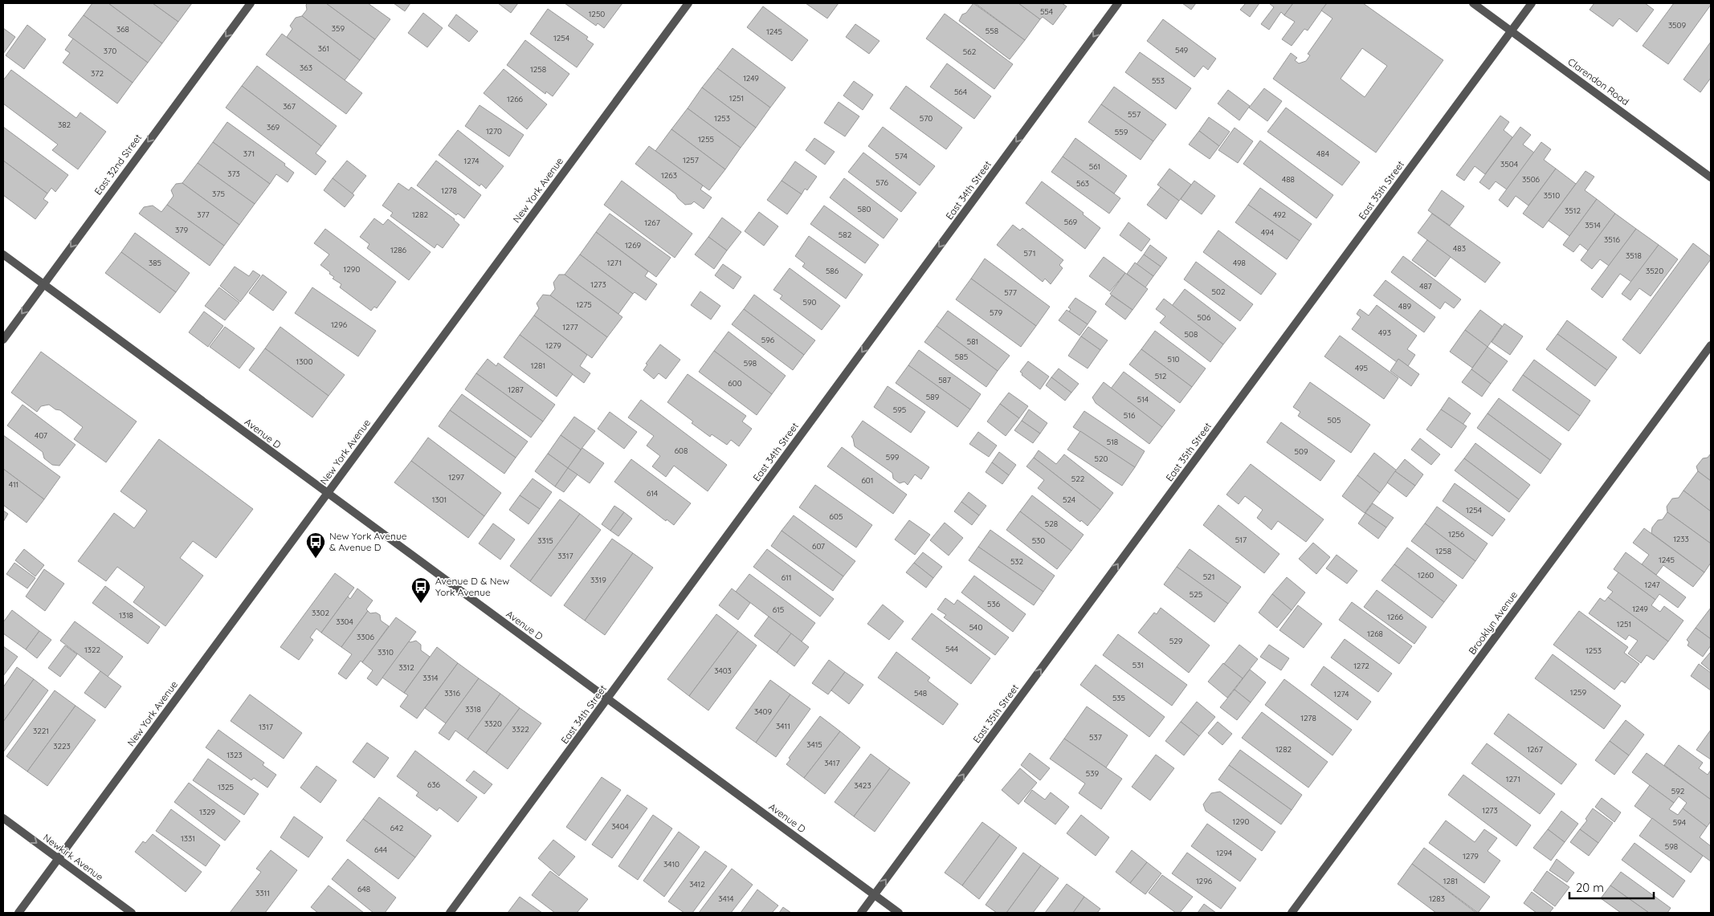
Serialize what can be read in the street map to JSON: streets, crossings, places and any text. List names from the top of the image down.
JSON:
{
  "streets": {
    "street": [
      "Clarendon Road",
      "East 32nd Street",
      "New York Avenue",
      "East 34th Street",
      "East 35th Street",
      "Avenue D",
      "Brooklyn Avenue",
      "Newkirk Avenue"
    ]
  },
  "crossings": [
    ["Clarendon Road", "East 35th Street"],
    ["East 32nd Street", "Avenue D"],
    ["New York Avenue", "Avenue D"],
    ["New York Avenue", "Newkirk Avenue"],
    ["East 34th Street", "Avenue D"],
    ["East 35th Street", "Avenue D"]
  ],
  "one_way": [
    "East 32nd Street",
    "East 34th Street",
    "East 35th Street",
    "Newkirk Avenue"
  ],
  "places": {
    "bus stop": ["New York Avenue & Avenue D", "Avenue D & New York Avenue"]
  },
  "house_numbers": [
    "554",
    "1250",
    "3509",
    "359",
    "368",
    "558",
    "1245",
    "1254",
    "361",
    "549",
    "370",
    "562",
    "363",
    "1258",
    "372",
    "1249",
    "553",
    "564",
    "1251",
    "1266",
    "367",
    "557",
    "1253",
    "570",
    "382",
    "369",
    "1270",
    "559",
    "1255",
    "371",
    "484",
    "574",
    "1257",
    "1274",
    "3504",
    "561",
    "373",
    "1263",
    "488",
    "3506",
    "576",
    "563",
    "1278",
    "375",
    "3510",
    "580",
    "3512",
    "377",
    "1282",
    "492",
    "569",
    "1267",
    "3514",
    "379",
    "494",
    "582",
    "3516",
    "1269",
    "483",
    "1286",
    "571",
    "3518",
    "385",
    "1271",
    "498",
    "1290",
    "586",
    "3520",
    "1273",
    "487",
    "502",
    "577",
    "590",
    "1275",
    "489",
    "579",
    "506",
    "1296",
    "1277",
    "493",
    "508",
    "596",
    "581",
    "1279",
    "585",
    "510",
    "1300",
    "598",
    "1281",
    "495",
    "512",
    "587",
    "600",
    "1287",
    "589",
    "514",
    "595",
    "516",
    "505",
    "407",
    "518",
    "608",
    "509",
    "599",
    "520",
    "1297",
    "522",
    "601",
    "411",
    "614",
    "1301",
    "524",
    "1254",
    "605",
    "528",
    "1256",
    "1233",
    "517",
    "3315",
    "530",
    "607",
    "1258",
    "3317",
    "1245",
    "532",
    "1260",
    "521",
    "611",
    "3319",
    "1247",
    "525",
    "536",
    "1249",
    "615",
    "3302",
    "1318",
    "1266",
    "3304",
    "1251",
    "540",
    "1268",
    "3306",
    "529",
    "544",
    "1322",
    "1253",
    "3310",
    "531",
    "1272",
    "3312",
    "3403",
    "3314",
    "1259",
    "3316",
    "548",
    "1274",
    "535",
    "3318",
    "3409",
    "1278",
    "3320",
    "3411",
    "1317",
    "3322",
    "3221",
    "537",
    "3415",
    "3223",
    "1282",
    "1267",
    "1323",
    "3417",
    "539",
    "1271",
    "636",
    "3423",
    "1325",
    "592",
    "1273",
    "1329",
    "1290",
    "594",
    "3404",
    "642",
    "1331",
    "598",
    "644",
    "1294",
    "1279",
    "3410",
    "1296",
    "1281",
    "3412",
    "648",
    "3311",
    "3414",
    "1283"
  ],
  "scale_bar": "20 m"
}
